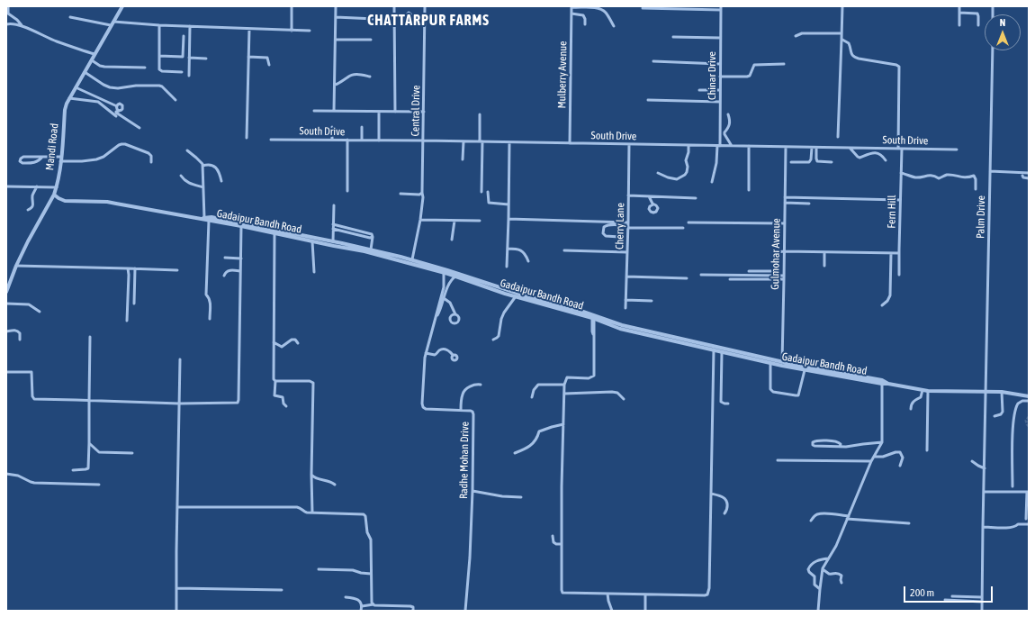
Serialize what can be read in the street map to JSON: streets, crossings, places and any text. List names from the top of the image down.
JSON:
{
  "streets": {
    "street": [
      "Mulberry Avenue",
      "Chinar Drive",
      "Central Drive",
      "South Drive",
      "Mandi Road",
      "Fern Hill",
      "Palm Drive",
      "Gadaipur Bandh Road",
      "Cherry Lane",
      "Gulmohar Avenue",
      "Radhe Mohan Drive"
    ]
  },
  "crossings": [
    ["Mulberry Avenue", "South Drive"],
    ["Chinar Drive", "South Drive"],
    ["Central Drive", "South Drive"],
    ["South Drive", "Fern Hill"],
    ["South Drive", "Cherry Lane"],
    ["South Drive", "Gulmohar Avenue"],
    ["Mandi Road", "Gadaipur Bandh Road"],
    ["Palm Drive", "Gadaipur Bandh Road"],
    ["Gadaipur Bandh Road", "Radhe Mohan Drive"]
  ],
  "districts": ["CHATTARPUR FARMS"],
  "scale_bar": "200 m",
  "north": "top"
}
